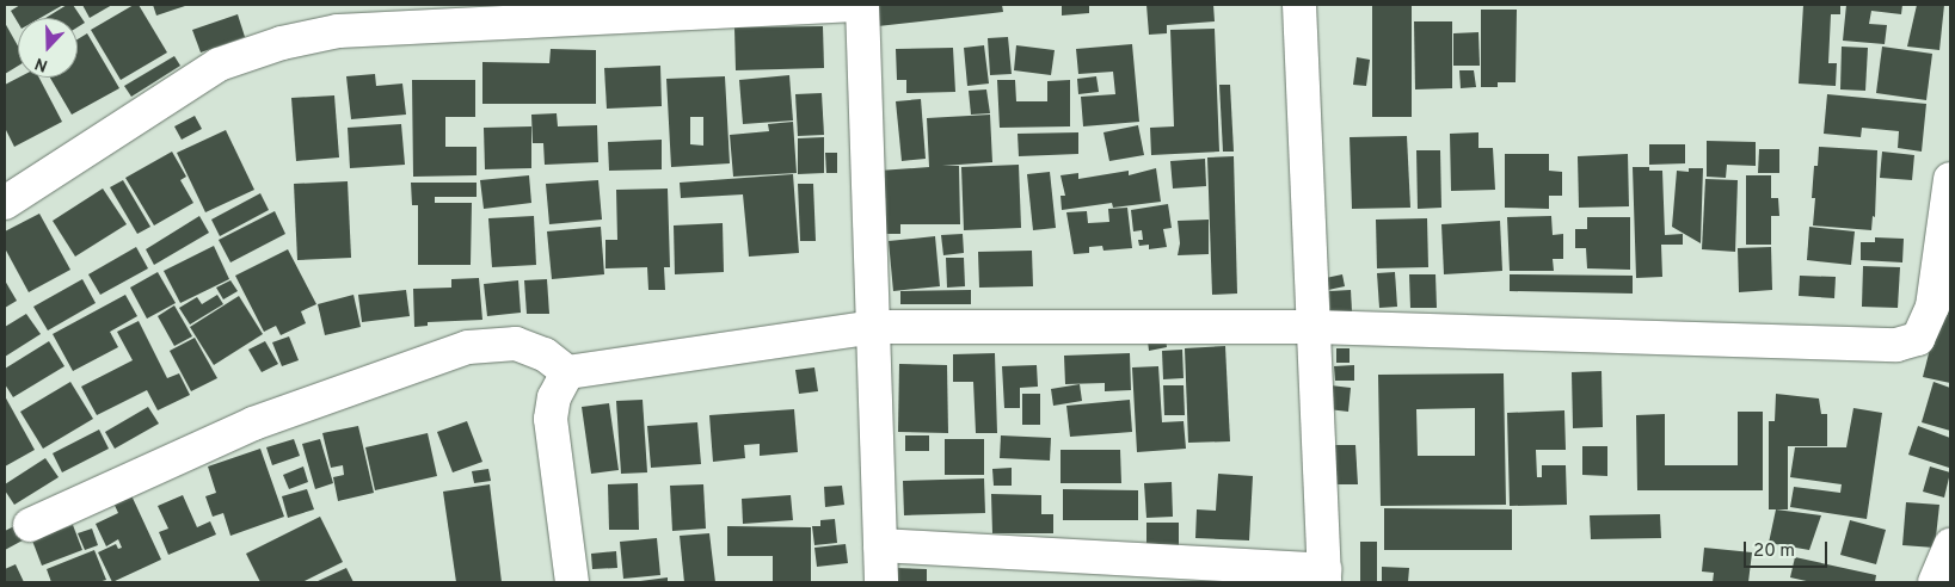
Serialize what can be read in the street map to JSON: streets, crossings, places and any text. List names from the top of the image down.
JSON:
{
  "scale_bar": "20 m",
  "north": "bottom"
}
